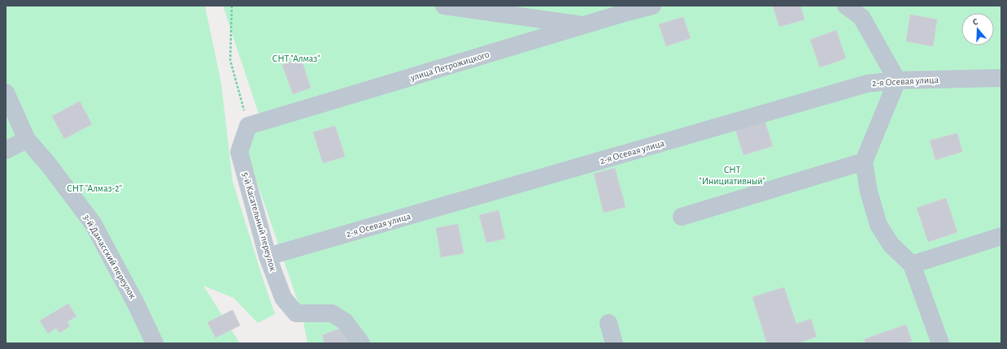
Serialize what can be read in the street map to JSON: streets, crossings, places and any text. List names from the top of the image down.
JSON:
{
  "streets": {
    "street": [
      "улица Петрожицкого",
      "2-я Осевая улица",
      "5-й Касательный переулок",
      "3-й Дамасский переулок"
    ]
  },
  "crossings": [
    ["улица Петрожицкого", "5-й Касательный переулок"],
    ["2-я Осевая улица", "5-й Касательный переулок"]
  ],
  "parks": ["СНТ \"Алмаз\"", "СНТ \"Инициативный\"", "СНТ \"Алмаз-2\""],
  "north": "top"
}
